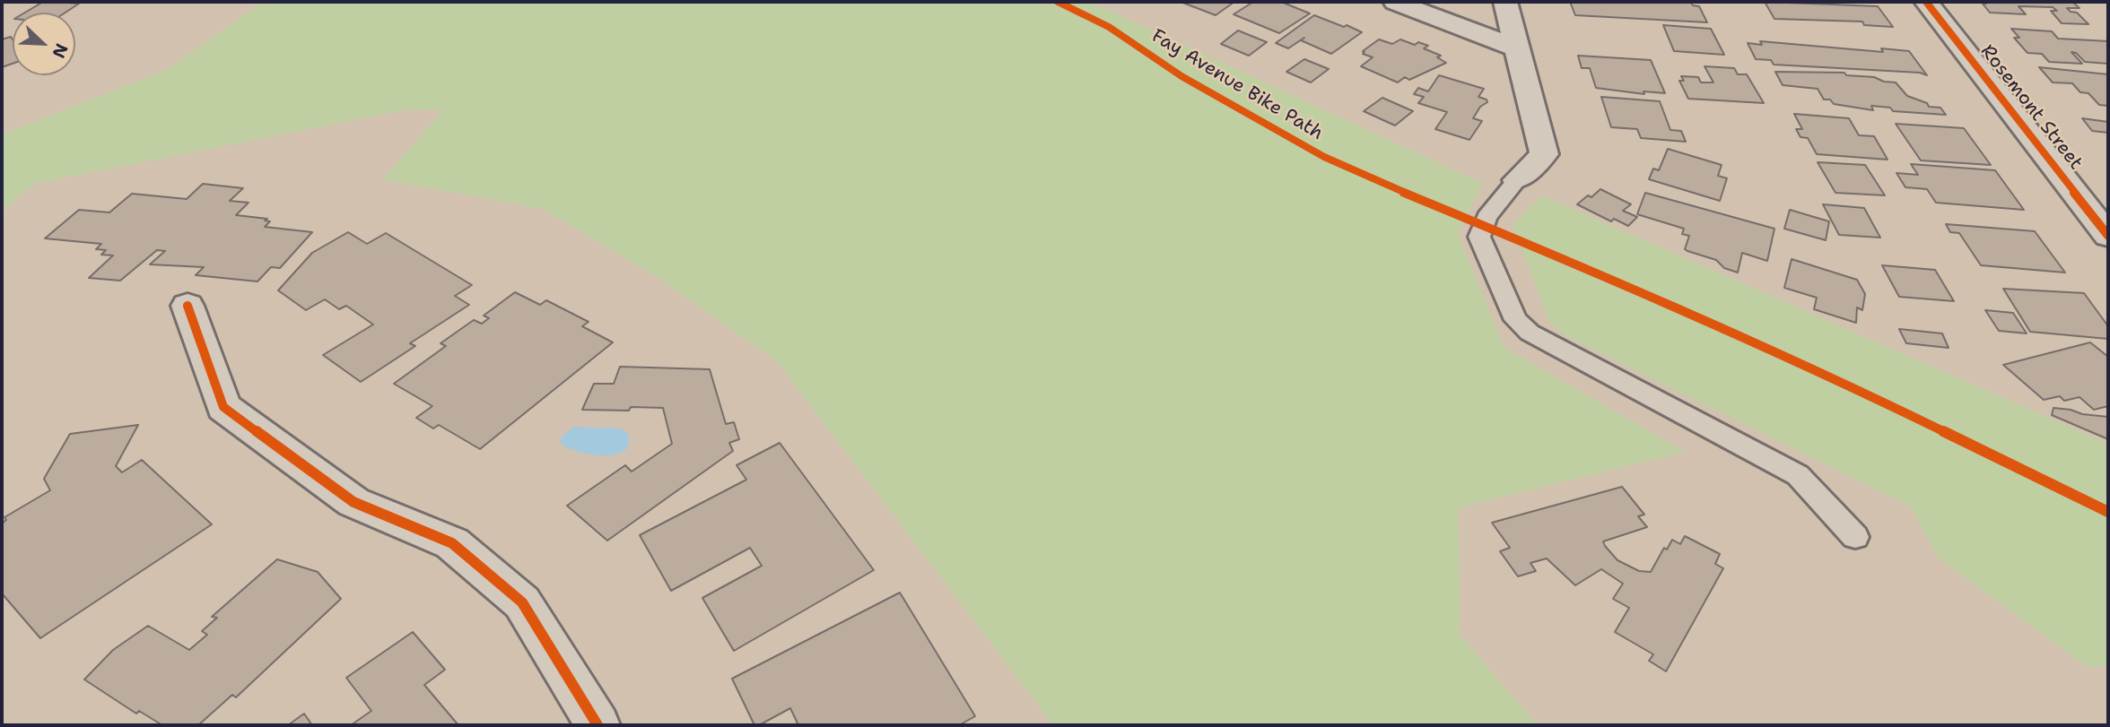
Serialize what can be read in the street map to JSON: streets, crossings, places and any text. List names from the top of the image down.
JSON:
{
  "streets": {
    "street": ["Rosemont Street"],
    "cycle path": ["Fay Avenue Bike Path"]
  },
  "north": "bottom right"
}
